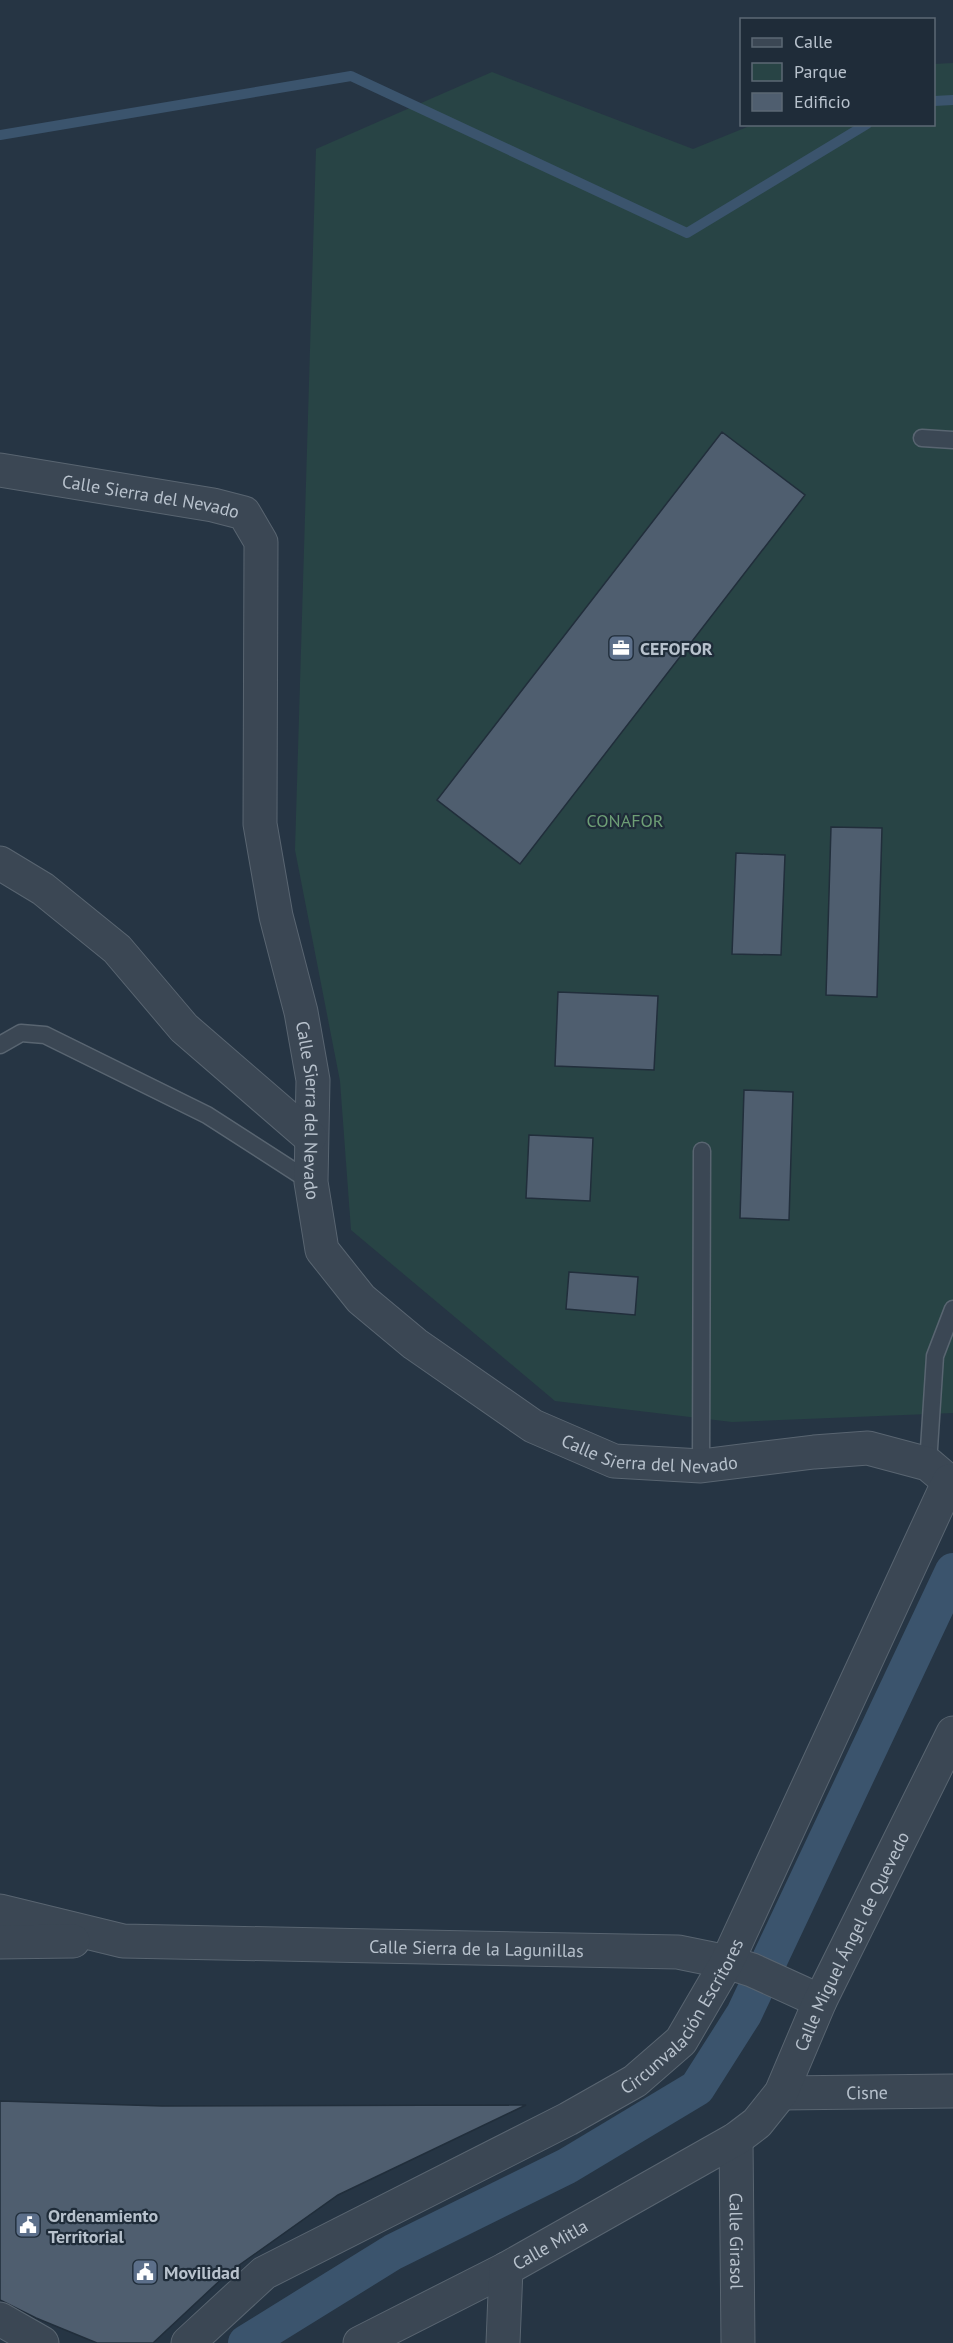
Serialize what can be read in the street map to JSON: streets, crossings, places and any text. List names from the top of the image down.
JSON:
{
  "streets": {
    "street": [
      "Calle Sierra del Nevado",
      "Calle Miguel Ángel de Quevedo",
      "Calle Sierra de la Lagunillas",
      "Circunvalación Escritores",
      "Cisne",
      "Calle Girasol",
      "Calle Mitla"
    ]
  },
  "crossings": [
    ["Calle Sierra del Nevado", "Circunvalación Escritores"],
    ["Calle Miguel Ángel de Quevedo", "Calle Sierra de la Lagunillas"],
    ["Calle Miguel Ángel de Quevedo", "Cisne"],
    ["Calle Miguel Ángel de Quevedo", "Calle Girasol"],
    ["Calle Miguel Ángel de Quevedo", "Calle Mitla"],
    ["Calle Sierra de la Lagunillas", "Circunvalación Escritores"],
    ["Calle Girasol", "Calle Mitla"]
  ],
  "parks": ["CONAFOR"],
  "places": {
    "office": ["CEFOFOR"],
    "public building": ["Ordenamiento Territorial", "Movilidad"]
  },
  "legend": ["Calle", "Parque", "Edificio"]
}
